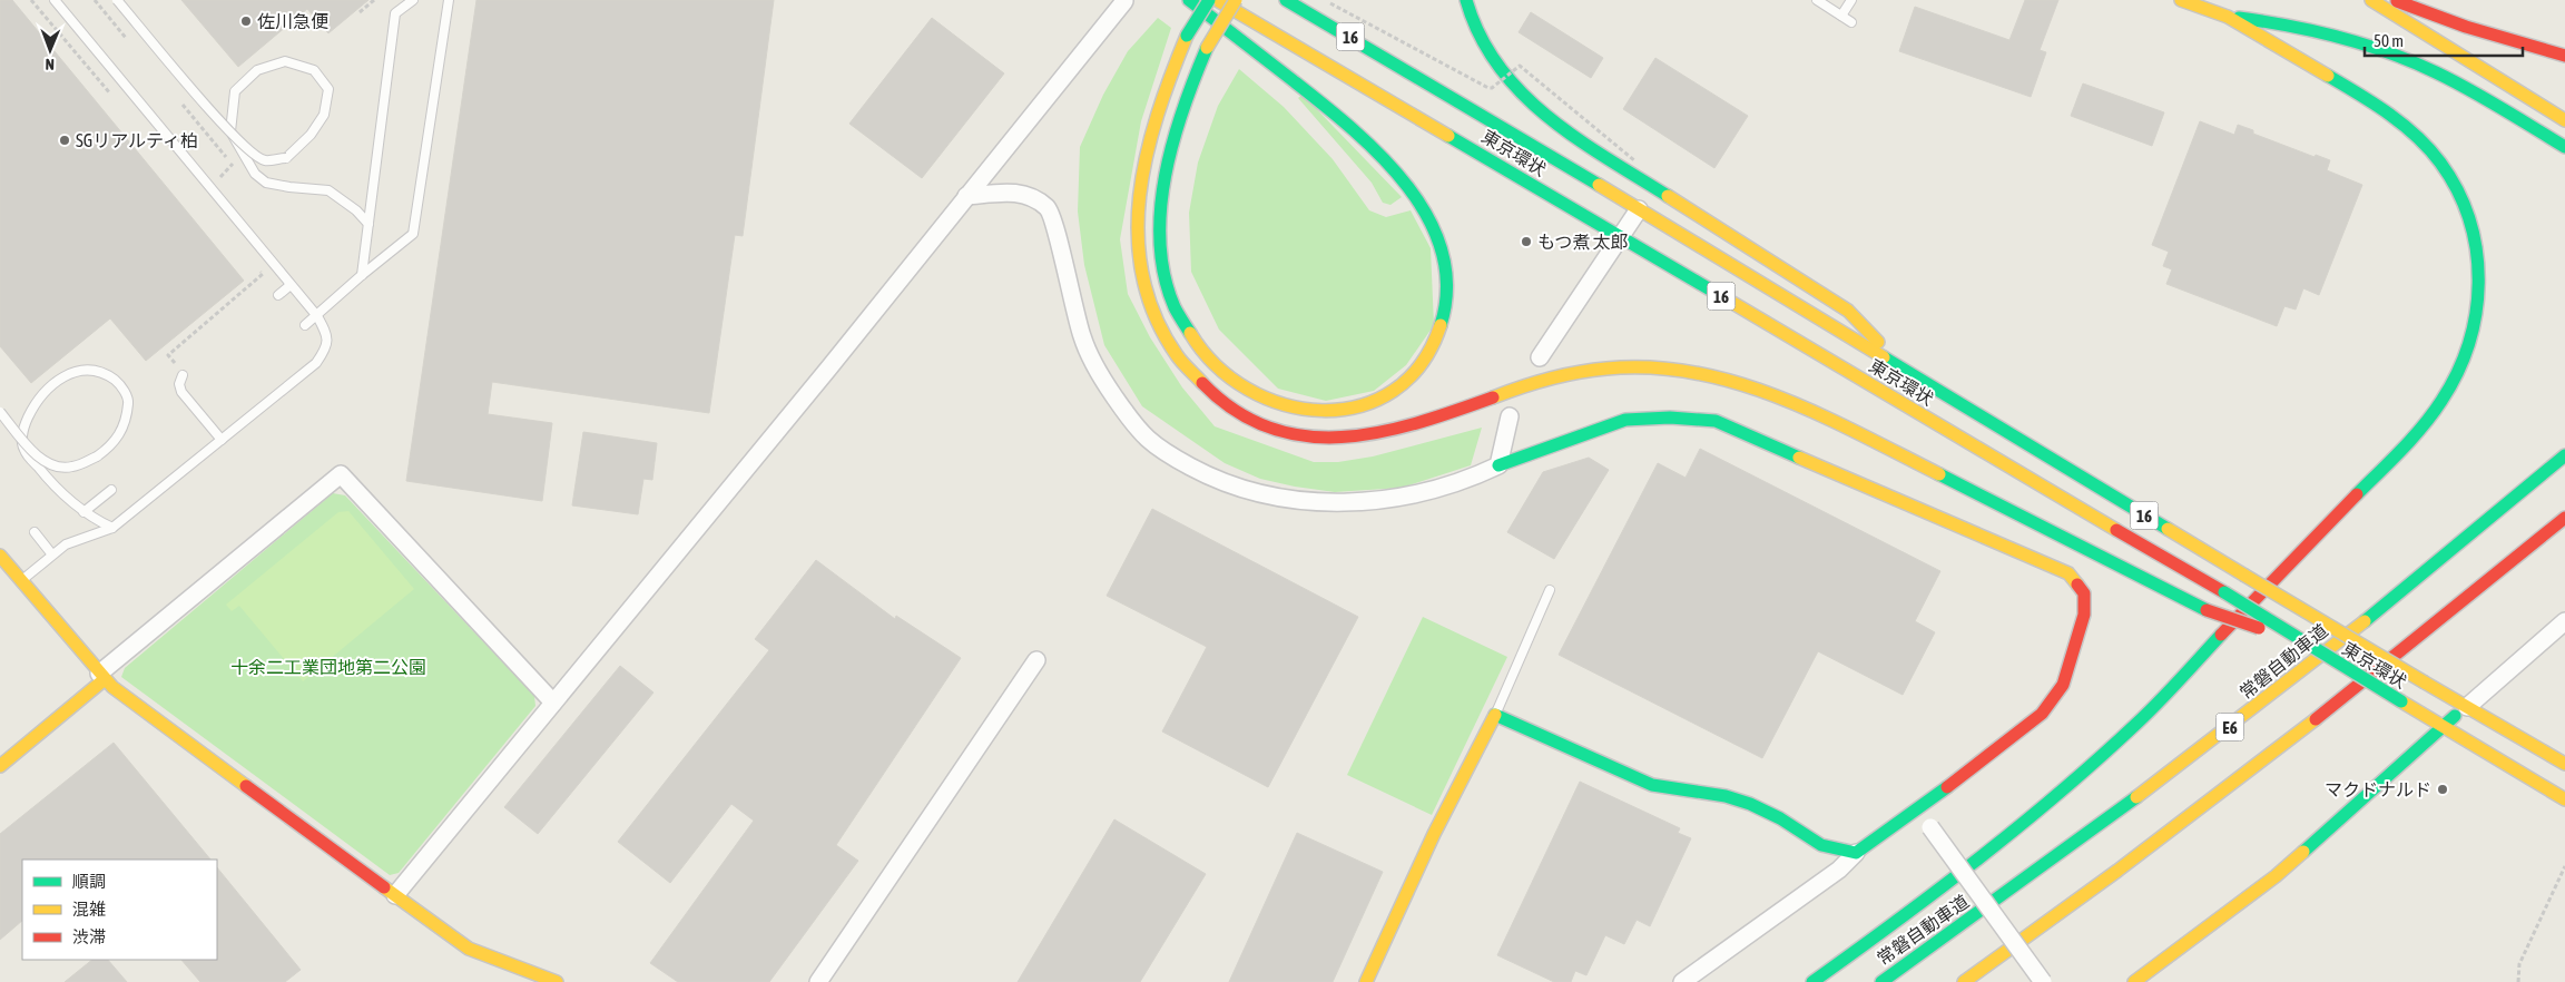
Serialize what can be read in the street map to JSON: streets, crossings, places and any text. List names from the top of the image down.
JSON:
{
  "streets": {
    "main road": [
      "16",
      "東京環状",
      "常磐自動車道",
      "E6"
    ]
  },
  "parks": ["十余二工業団地第二公園"],
  "places": [
    "佐川急便",
    "SGリアルティ柏",
    "もつ煮 太郎",
    "マクドナルド"
  ],
  "legend": ["順調", "混雑", "渋滞"],
  "scale_bar": "50 m",
  "north": "bottom"
}
